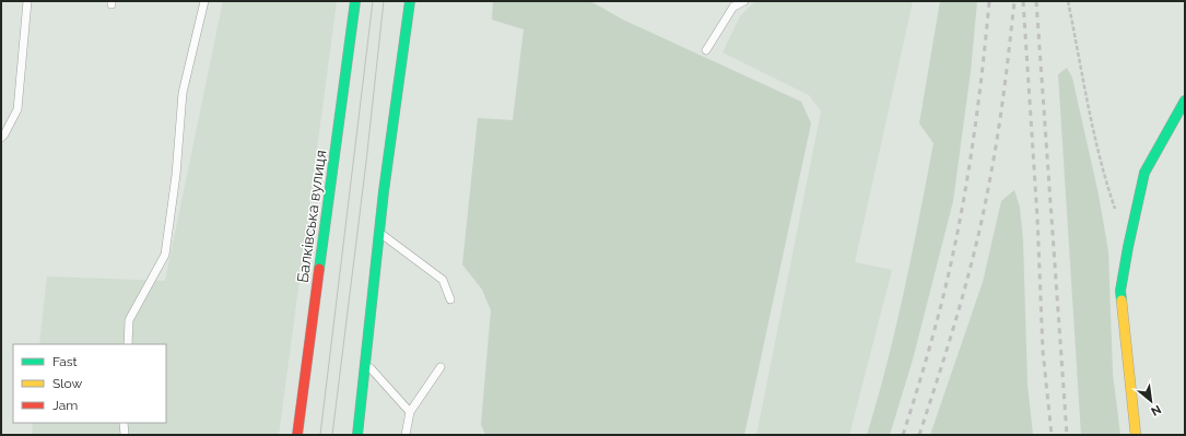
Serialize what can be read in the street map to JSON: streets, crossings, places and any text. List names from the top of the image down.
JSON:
{
  "streets": {
    "main road": ["Балківська вулиця"]
  },
  "legend": ["Fast", "Slow", "Jam"],
  "north": "bottom right"
}
